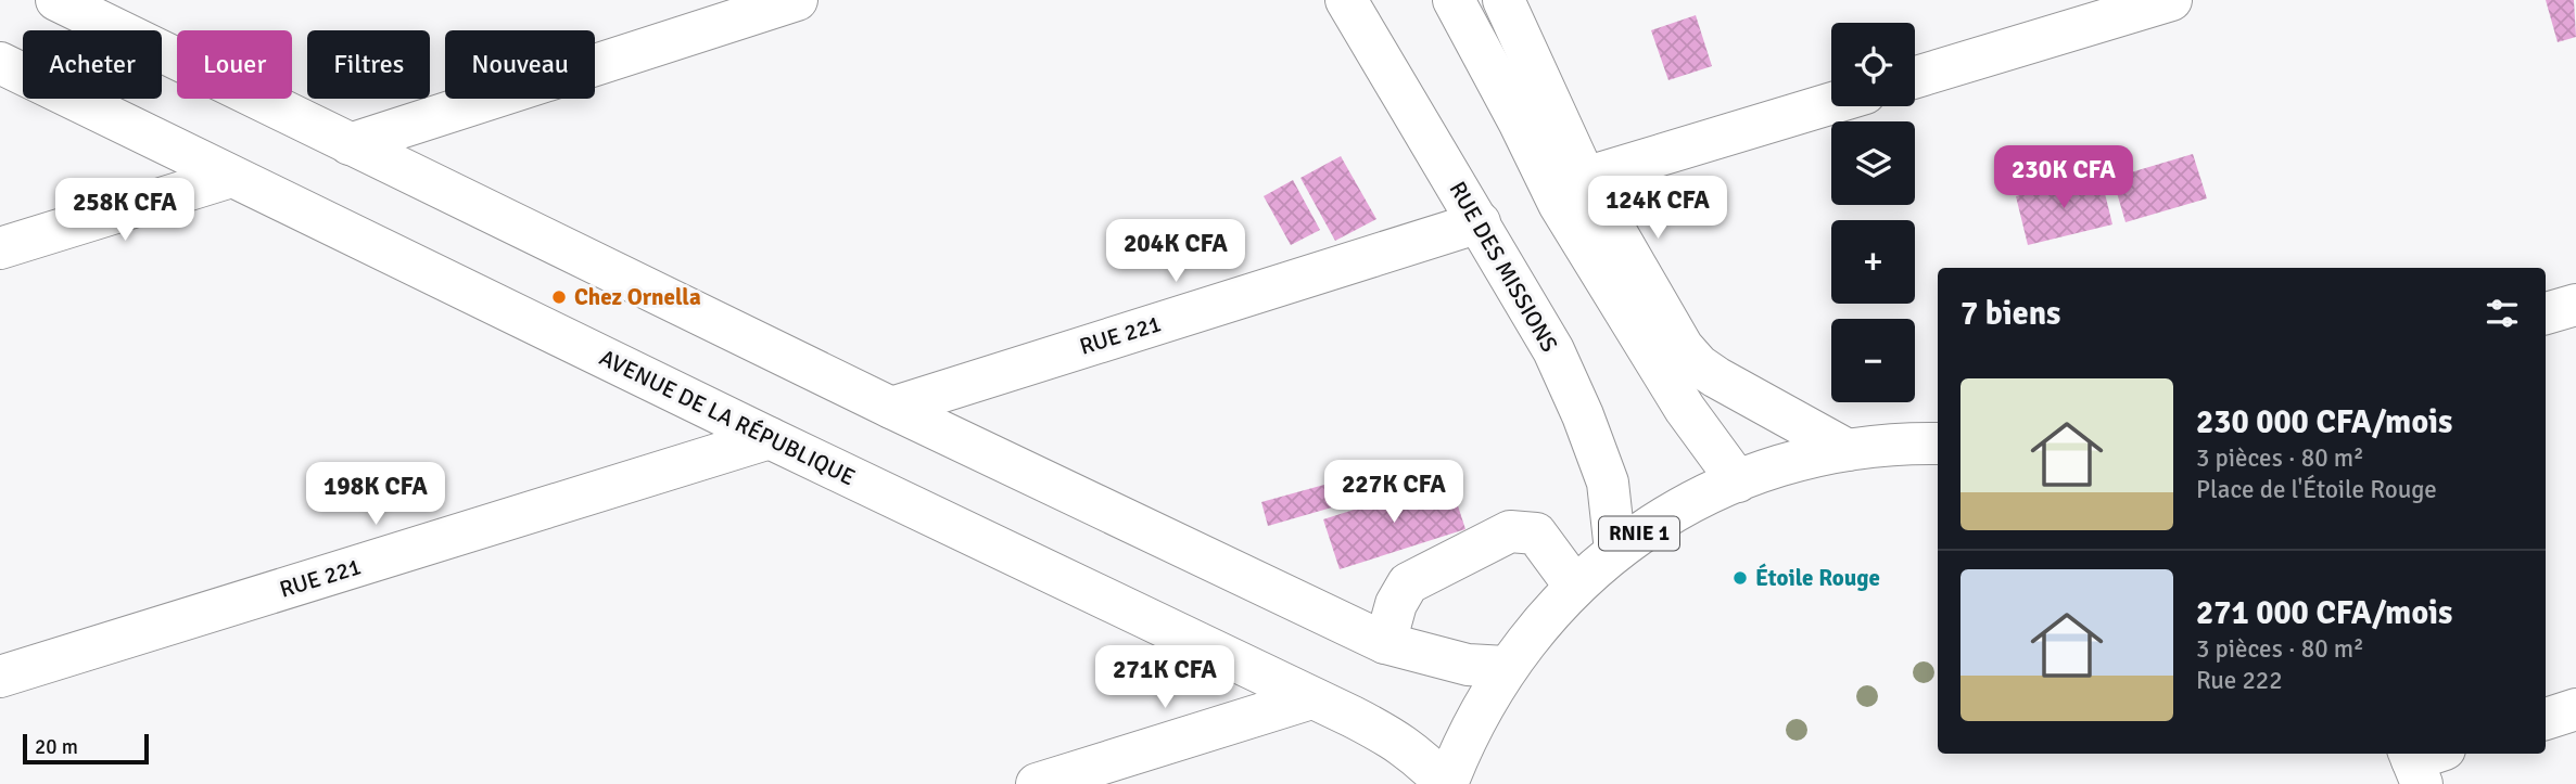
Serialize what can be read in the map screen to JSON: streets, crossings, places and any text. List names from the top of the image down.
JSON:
{
  "streets": {
    "main road": [
      "RUE DES MISSIONS",
      "RUE 221",
      "AVENUE DE LA RÉPUBLIQUE",
      "RNIE 1"
    ]
  },
  "crossings": [
    ["RUE DES MISSIONS", "RUE 221"],
    ["RUE DES MISSIONS", "RNIE 1"],
    ["RUE 221", "AVENUE DE LA RÉPUBLIQUE"],
    ["AVENUE DE LA RÉPUBLIQUE", "RNIE 1"]
  ],
  "places": ["Chez Ornella", "Étoile Rouge"],
  "scale_bar": "20 m",
  "page": {
    "map_buttons": ["+", "−"],
    "chip": [
      "Acheter",
      "Louer",
      "Filtres",
      "Nouveau"
    ],
    "price": [
      "230K CFA",
      "124K CFA",
      "258K CFA",
      "204K CFA",
      "227K CFA",
      "198K CFA",
      "271K CFA"
    ],
    "heading": "7 biens",
    "list": [
      {
        "name": "230 000 CFA/mois",
        "note": "3 pièces · 80 m² · Place de l'Étoile Rouge"
      },
      {
        "name": "271 000 CFA/mois",
        "note": "3 pièces · 80 m² · Rue 222"
      }
    ],
    "scale": "20 m"
  }
}
